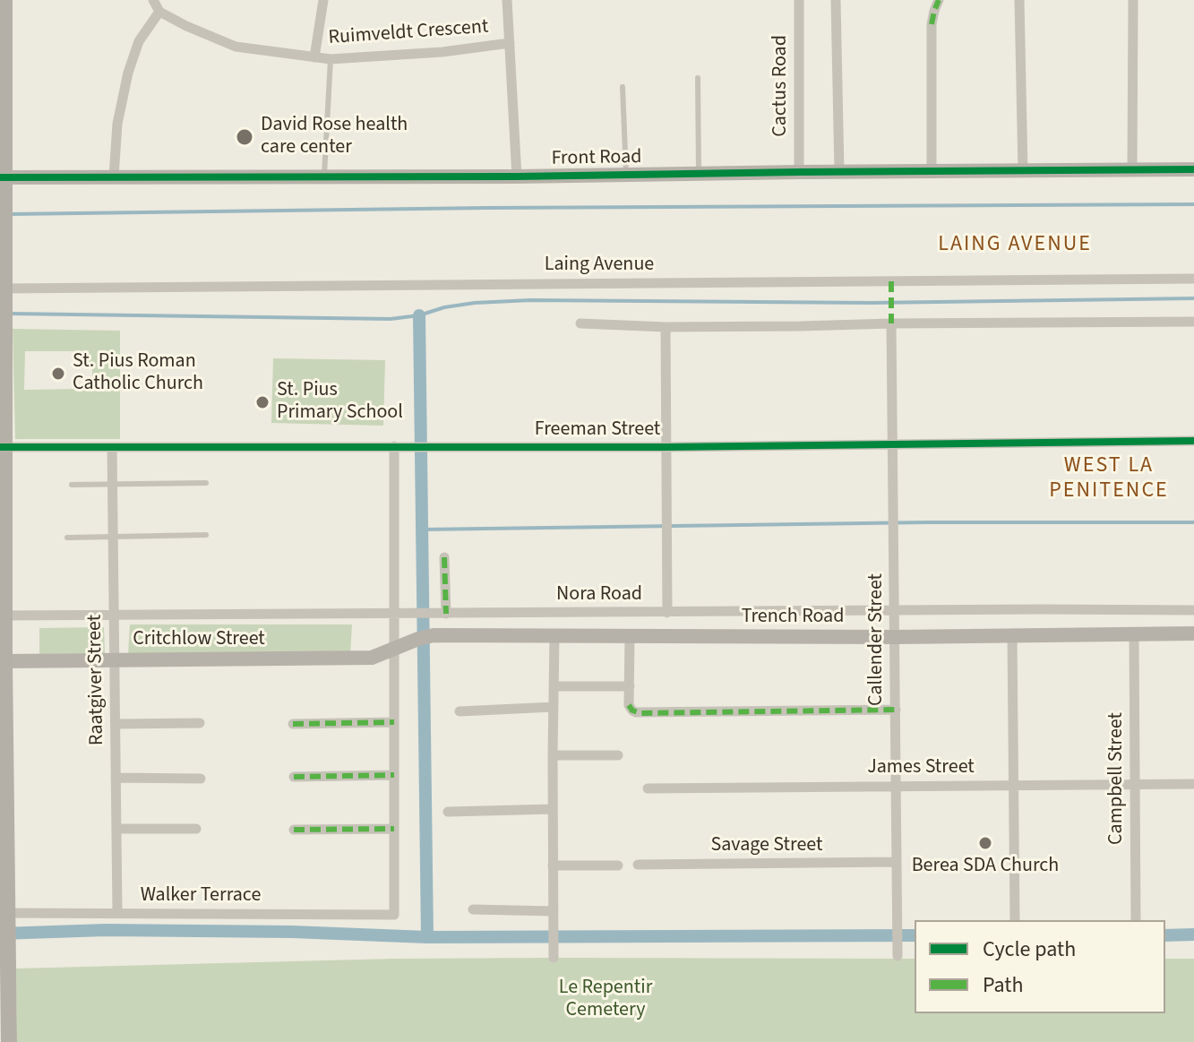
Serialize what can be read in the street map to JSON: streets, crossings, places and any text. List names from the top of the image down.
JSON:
{
  "streets": {
    "street": [
      "Ruimveldt Crescent",
      "Cactus Road",
      "Front Road",
      "Laing Avenue",
      "Freeman Street",
      "Nora Road",
      "Trench Road",
      "Critchlow Street",
      "Callender Street",
      "Raatgiver Street",
      "James Street",
      "Campbell Street",
      "Savage Street",
      "Walker Terrace"
    ]
  },
  "crossings": [
    ["Cactus Road", "Front Road"],
    ["Freeman Street", "Callender Street"],
    ["Freeman Street", "Raatgiver Street"],
    ["Nora Road", "Callender Street"],
    ["Nora Road", "Raatgiver Street"],
    ["Trench Road", "Critchlow Street"],
    ["Trench Road", "Callender Street"],
    ["Trench Road", "Campbell Street"],
    ["Critchlow Street", "Raatgiver Street"],
    ["Callender Street", "James Street"],
    ["Callender Street", "Savage Street"],
    ["Raatgiver Street", "Walker Terrace"],
    ["James Street", "Campbell Street"]
  ],
  "districts": ["LAING AVENUE", "WEST LA PENITENCE"],
  "parks": ["Le Repentir Cemetery"],
  "places": [
    "David Rose health care center",
    "St. Pius Roman Catholic Church",
    "St. Pius Primary School",
    "Berea SDA Church"
  ],
  "legend": ["Cycle path", "Path"]
}
